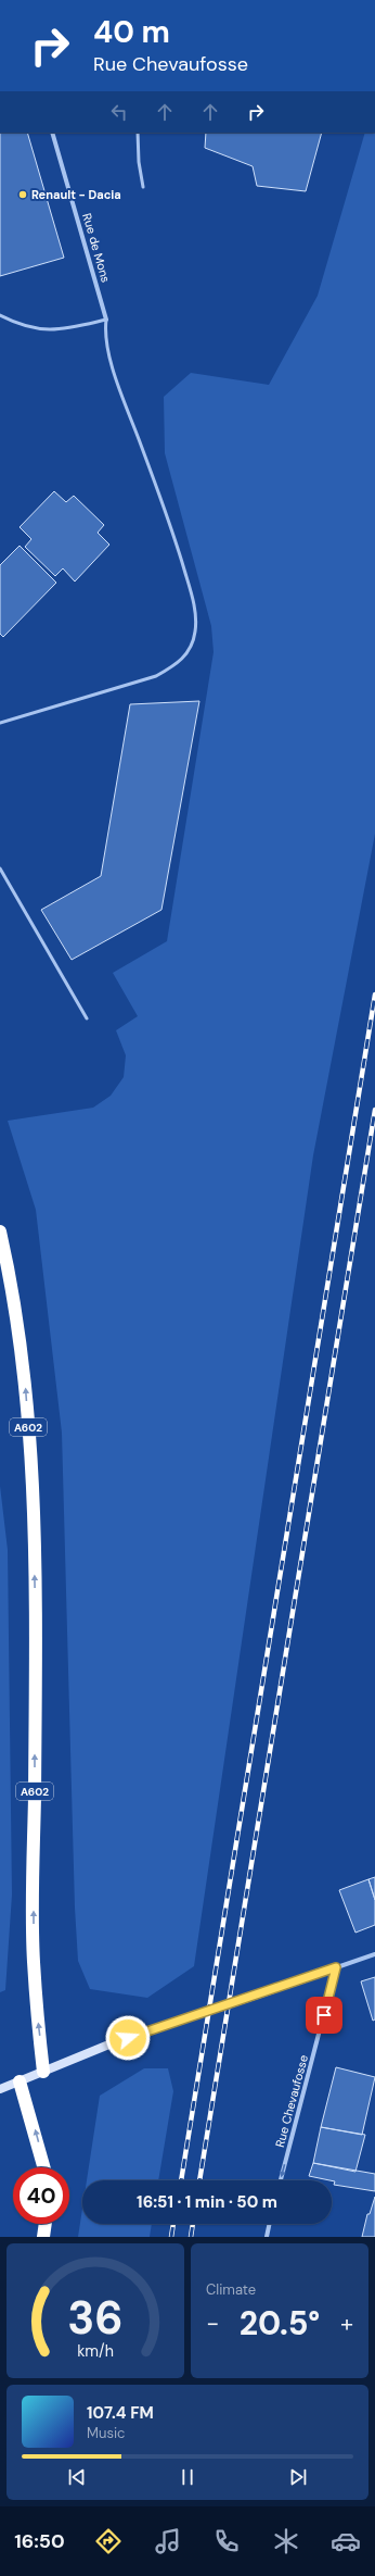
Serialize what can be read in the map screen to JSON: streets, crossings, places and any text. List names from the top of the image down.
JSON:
{
  "streets": {
    "highway": ["A602"],
    "street": ["Rue de Mons", "Rue Chevaufosse"]
  },
  "one_way": ["Rue Chevaufosse"],
  "places": ["Renault - Dacia"],
  "page": {
    "turn": ["40 m", "Rue Chevaufosse"],
    "limit": "40",
    "trip": "16:51 · 1 min · 50 m",
    "tile": "Climate",
    "heat": ["−", "20.5°", "+"],
    "song": ["107.4 FM", "Music"],
    "tabs": "16:50",
    "gauge": ["36", "km/h"]
  }
}
